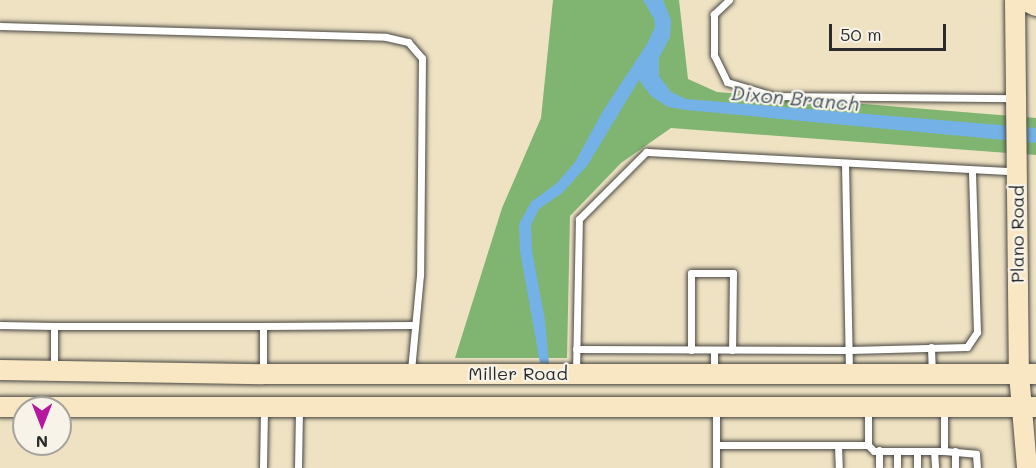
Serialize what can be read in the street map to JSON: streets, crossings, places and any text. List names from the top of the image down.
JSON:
{
  "streets": {
    "main road": ["Plano Road", "Miller Road"]
  },
  "crossings": [
    ["Plano Road", "Miller Road"]
  ],
  "water": ["Dixon Branch"],
  "scale_bar": "50 m",
  "north": "bottom"
}
